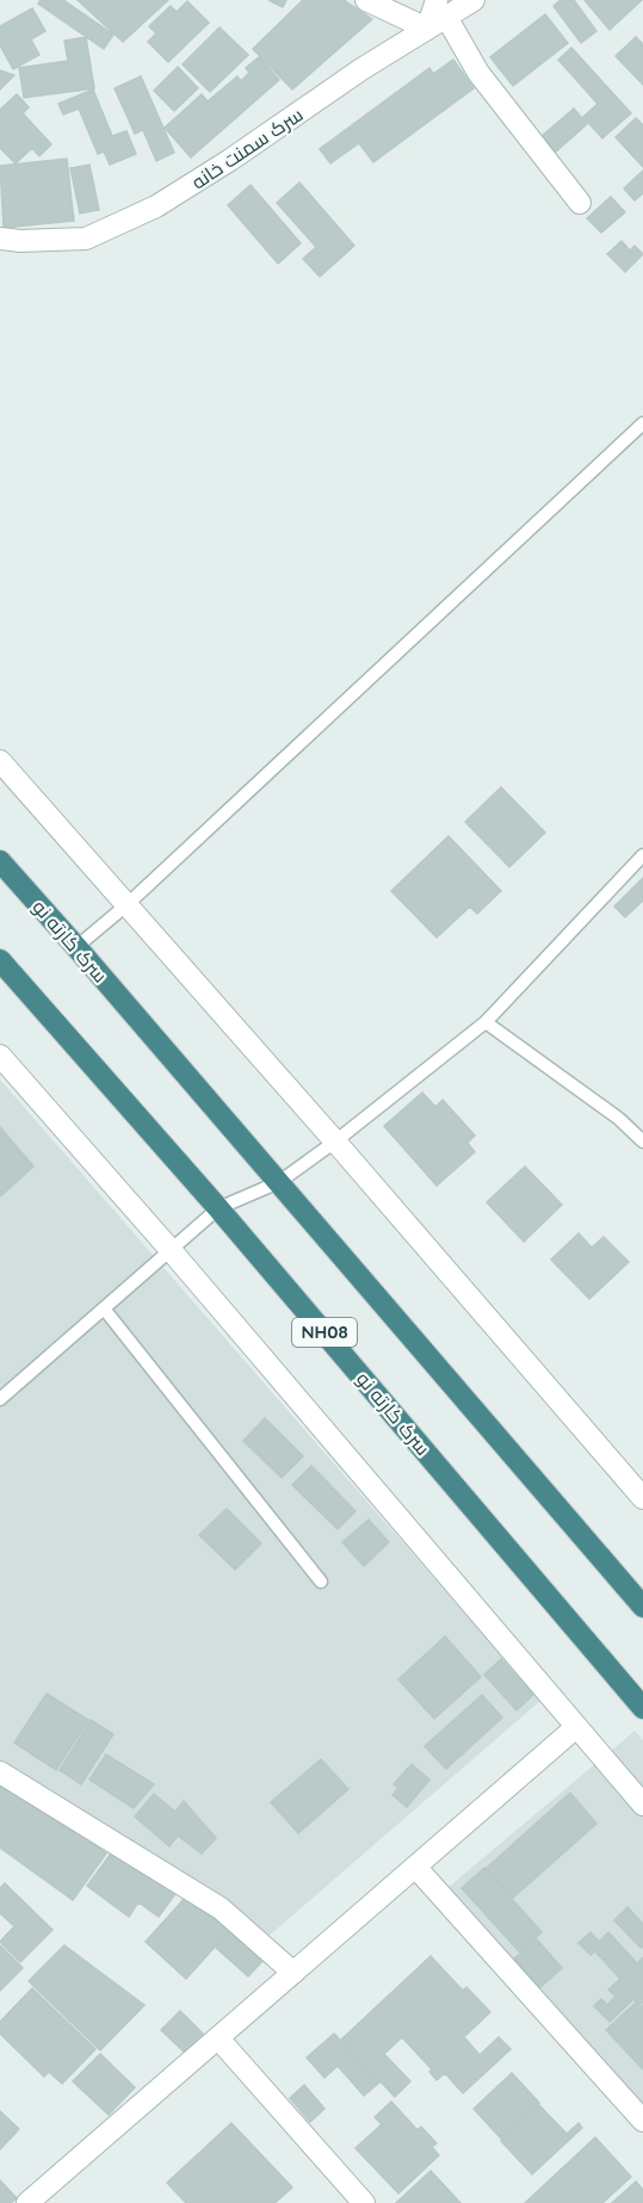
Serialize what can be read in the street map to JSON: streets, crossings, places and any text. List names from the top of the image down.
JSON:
{
  "streets": {
    "highway": ["سرک کارته نو", "NH08"],
    "street": ["سرک سمنت خانه"]
  }
}
